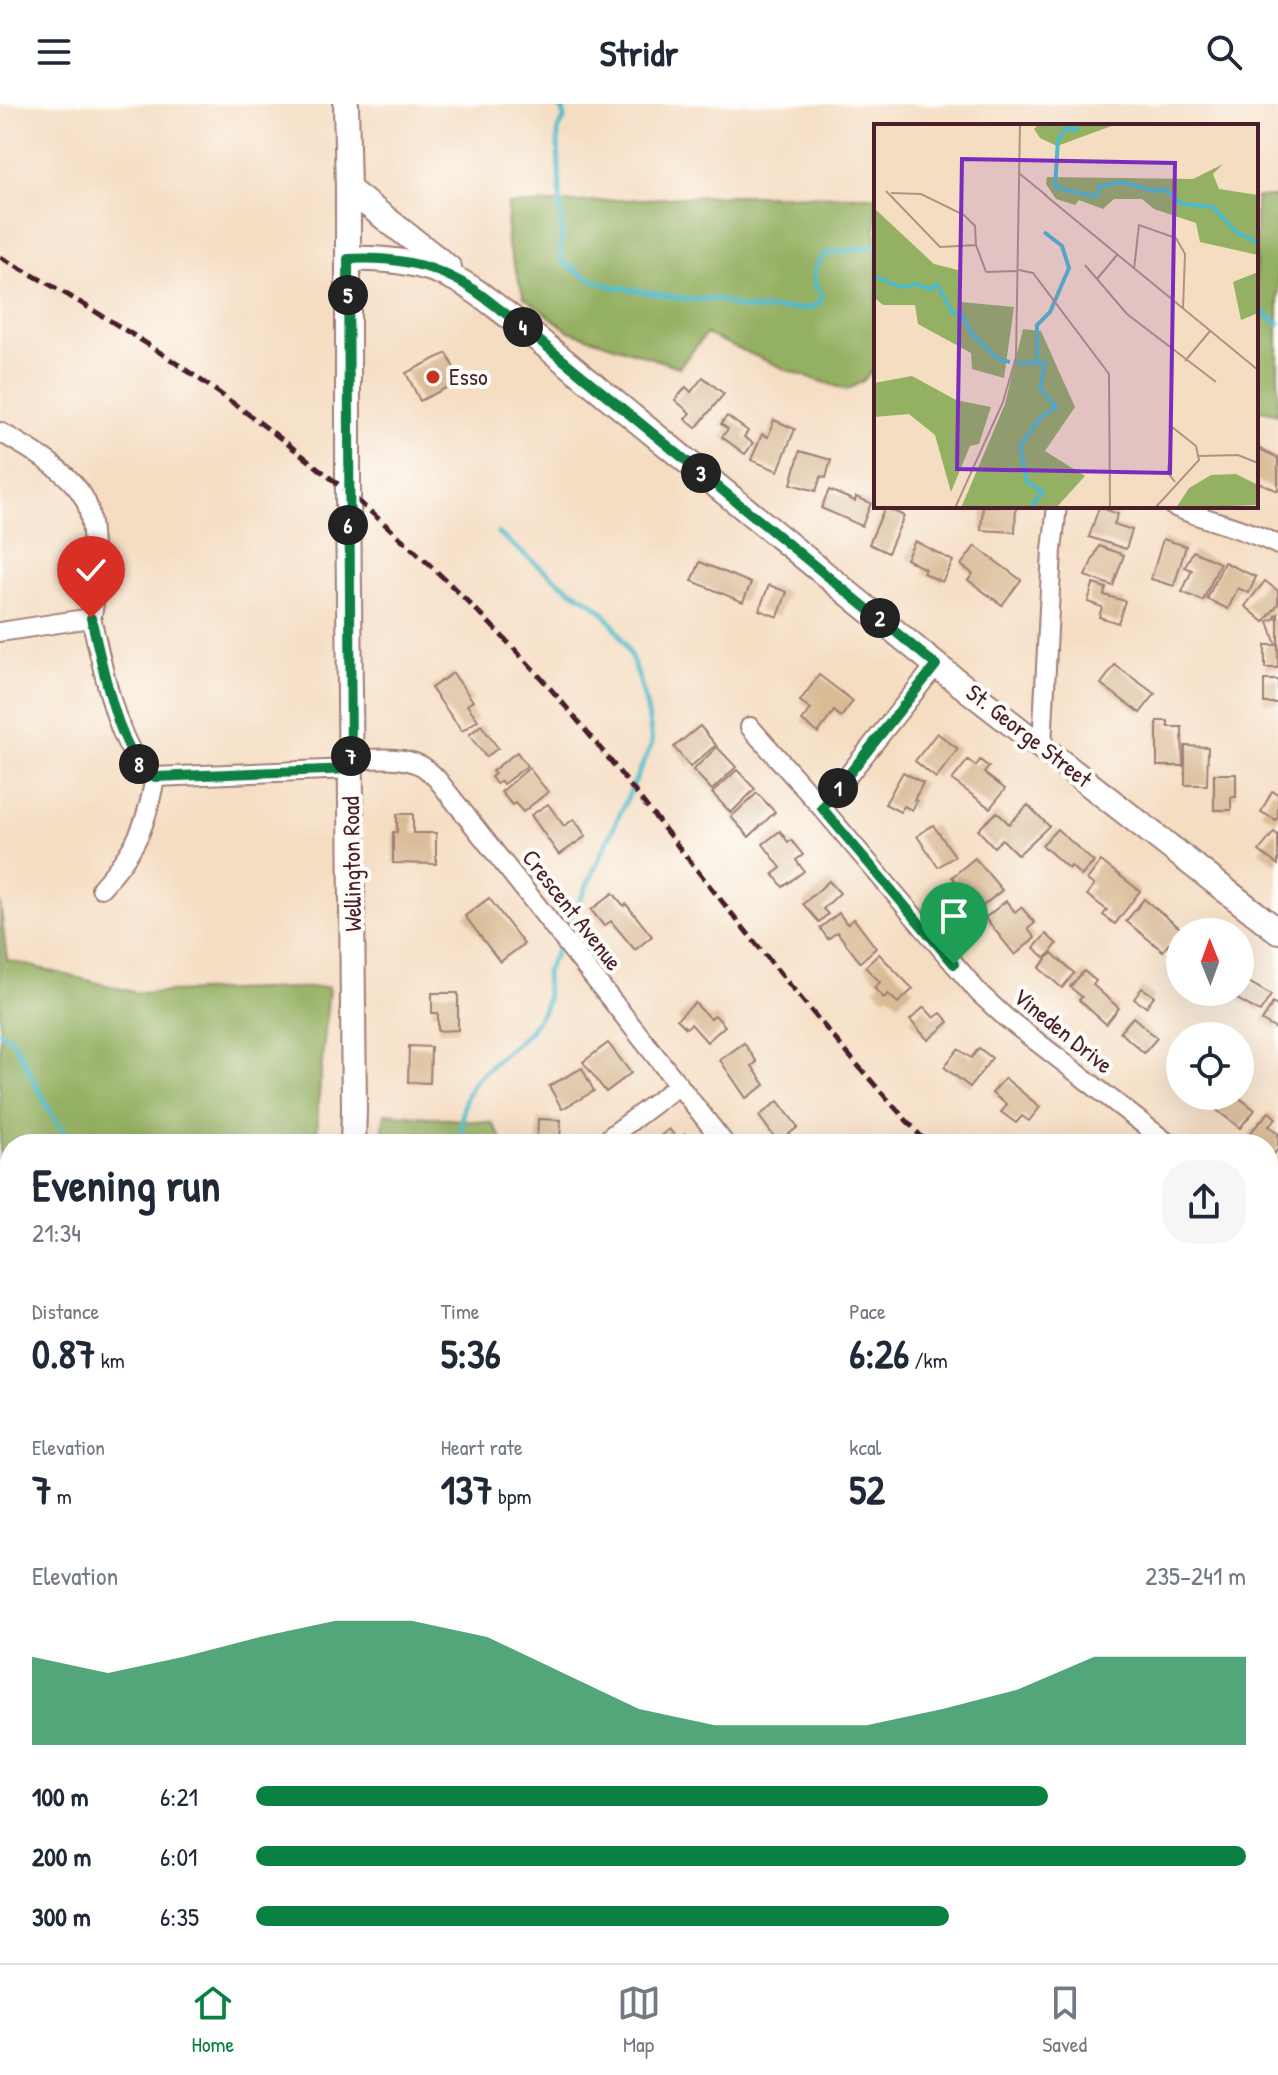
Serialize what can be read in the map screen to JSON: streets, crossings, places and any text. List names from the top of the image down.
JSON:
{
  "streets": {
    "main road": ["St. George Street", "Wellington Road"],
    "street": ["Crescent Avenue", "Vineden Drive"]
  },
  "crossings": [
    ["St. George Street", "Wellington Road"],
    ["Wellington Road", "Crescent Avenue"]
  ],
  "places": ["Esso"],
  "north": "top",
  "page": {
    "header": "Stridr",
    "pins": [
      "5",
      "4",
      "3",
      "6",
      "2",
      "7",
      "8",
      "1"
    ],
    "heading": ["Evening run", "21:34"],
    "stats": [
      ["Distance", "0.87 km"],
      ["Time", "5:36"],
      ["Pace", "6:26 /km"],
      ["Elevation", "7 m"],
      ["Heart rate", "137 bpm"],
      ["kcal", "52"]
    ],
    "chart": ["Elevation", "235–241 m"],
    "list": [
      {
        "name": "100 m",
        "note": "6:21"
      },
      {
        "name": "200 m",
        "note": "6:01"
      },
      {
        "name": "300 m",
        "note": "6:35"
      }
    ],
    "tabs": ["Home", "Map", "Saved"]
  }
}
